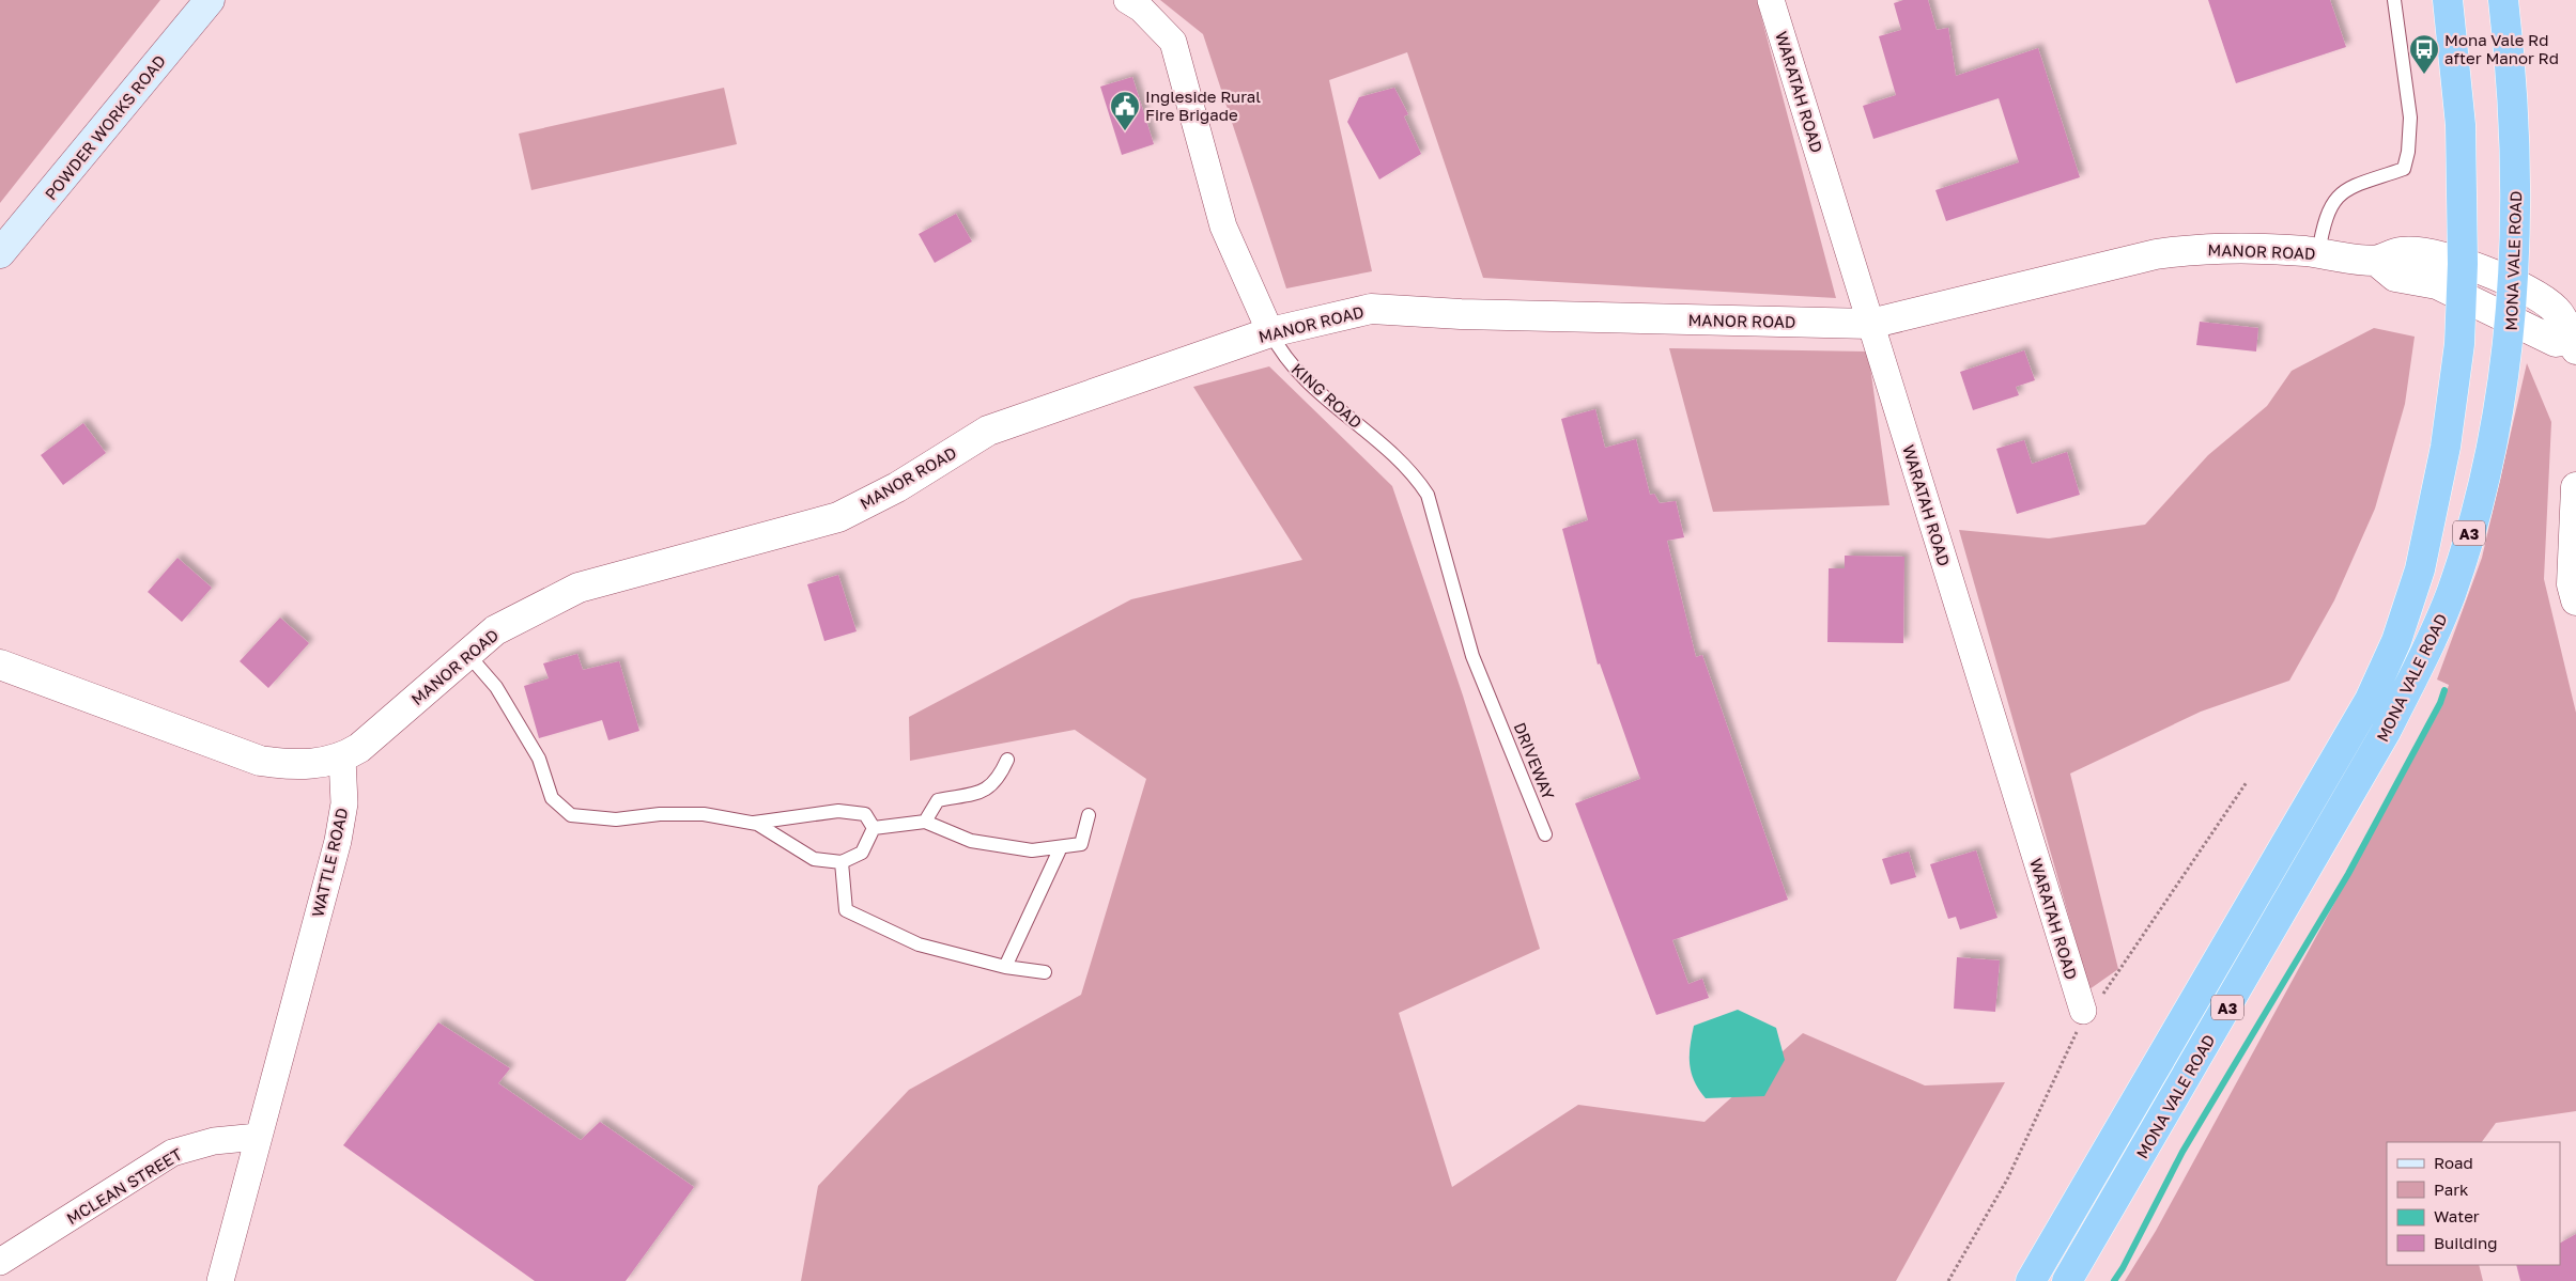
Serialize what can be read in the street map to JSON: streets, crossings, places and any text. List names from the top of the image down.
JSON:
{
  "streets": {
    "highway": ["MONA VALE ROAD", "A3"],
    "main road": ["POWDER WORKS ROAD"],
    "street": [
      "WARATAH ROAD",
      "MANOR ROAD",
      "KING ROAD",
      "WATTLE ROAD",
      "MCLEAN STREET"
    ],
    "lane": ["DRIVEWAY"]
  },
  "crossings": [
    ["WARATAH ROAD", "MANOR ROAD"],
    ["MANOR ROAD", "MONA VALE ROAD"],
    ["MANOR ROAD", "KING ROAD"],
    ["MANOR ROAD", "WATTLE ROAD"],
    ["KING ROAD", "DRIVEWAY"],
    ["WATTLE ROAD", "MCLEAN STREET"]
  ],
  "places": {
    "bus stop": ["Mona Vale Rd after Manor Rd"],
    "public building": ["Ingleside Rural Fire Brigade"]
  },
  "legend": [
    "Road",
    "Park",
    "Water",
    "Building"
  ]
}
